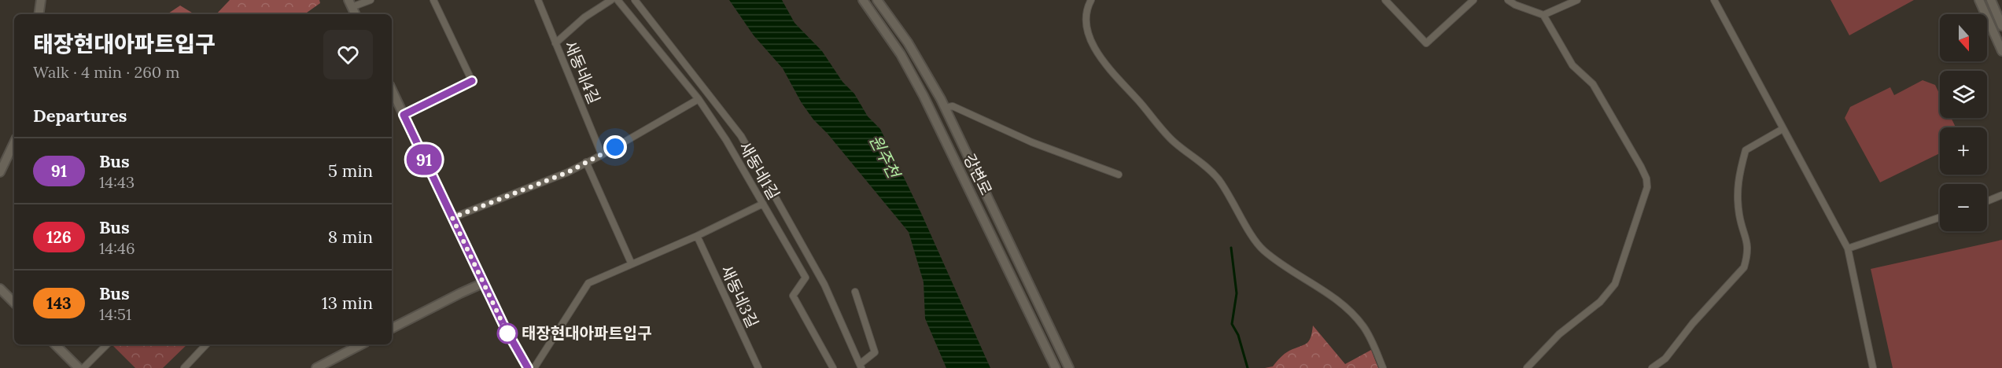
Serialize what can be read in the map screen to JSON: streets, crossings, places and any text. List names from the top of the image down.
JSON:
{
  "streets": {
    "street": [
      "새동네4길",
      "새동네1길",
      "강변로",
      "새동네3길"
    ]
  },
  "water": ["원주천"],
  "places": ["태장현대아파트입구"],
  "lines": ["bus line 91"],
  "north": "bottom",
  "page": {
    "on_map": "91",
    "map_buttons": ["+", "−"],
    "heading": [
      ["태장현대아파트입구", "Walk · 4 min · 260 m"],
      "Departures"
    ],
    "list": [
      {
        "mark": "91",
        "name": "Bus",
        "note": "14:43",
        "value": "5 min"
      },
      {
        "mark": "126",
        "name": "Bus",
        "note": "14:46",
        "value": "8 min"
      },
      {
        "mark": "143",
        "name": "Bus",
        "note": "14:51",
        "value": "13 min"
      }
    ]
  }
}
